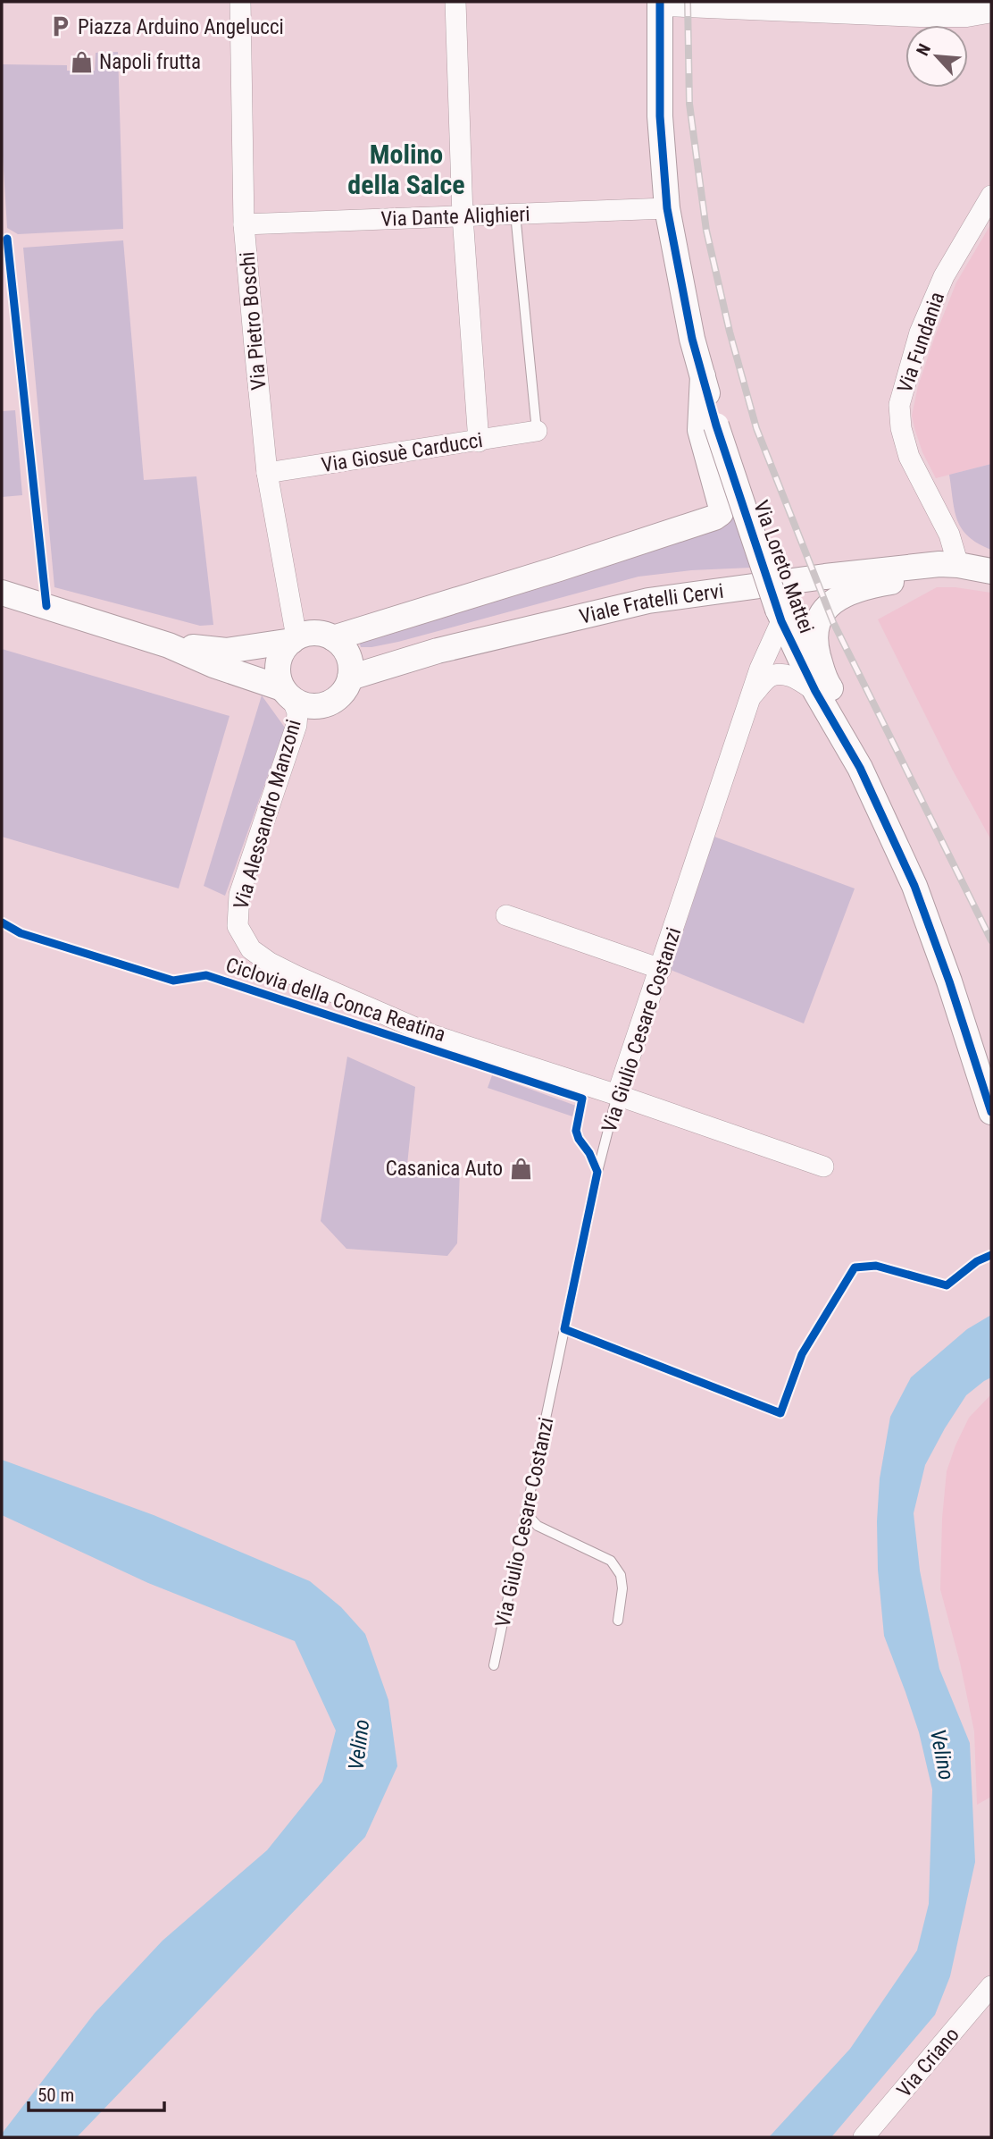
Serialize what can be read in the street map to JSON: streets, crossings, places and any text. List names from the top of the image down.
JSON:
{
  "streets": {
    "street": [
      "Via Dante Alighieri",
      "Via Pietro Boschi",
      "Via Fundania",
      "Via Giosuè Carducci",
      "Via Loreto Mattei",
      "Viale Fratelli Cervi",
      "Via Alessandro Manzoni",
      "Via Giulio Cesare Costanzi",
      "Via Criano"
    ],
    "cycle path": ["Ciclovia della Conca Reatina"]
  },
  "crossings": [
    ["Via Dante Alighieri", "Via Pietro Boschi"],
    ["Via Dante Alighieri", "Via Loreto Mattei"],
    ["Via Pietro Boschi", "Via Giosuè Carducci"],
    ["Via Pietro Boschi", "Viale Fratelli Cervi"],
    ["Via Pietro Boschi", "Via Alessandro Manzoni"],
    ["Via Fundania", "Viale Fratelli Cervi"],
    ["Via Loreto Mattei", "Via Giulio Cesare Costanzi"],
    ["Viale Fratelli Cervi", "Via Alessandro Manzoni"],
    ["Via Alessandro Manzoni", "Via Giulio Cesare Costanzi"]
  ],
  "districts": ["Molino della Salce"],
  "water": ["Velino"],
  "places": {
    "parking": ["Piazza Arduino Angelucci"],
    "shop": ["Napoli frutta", "Casanica Auto"]
  },
  "scale_bar": "50 m",
  "north": "top left"
}
